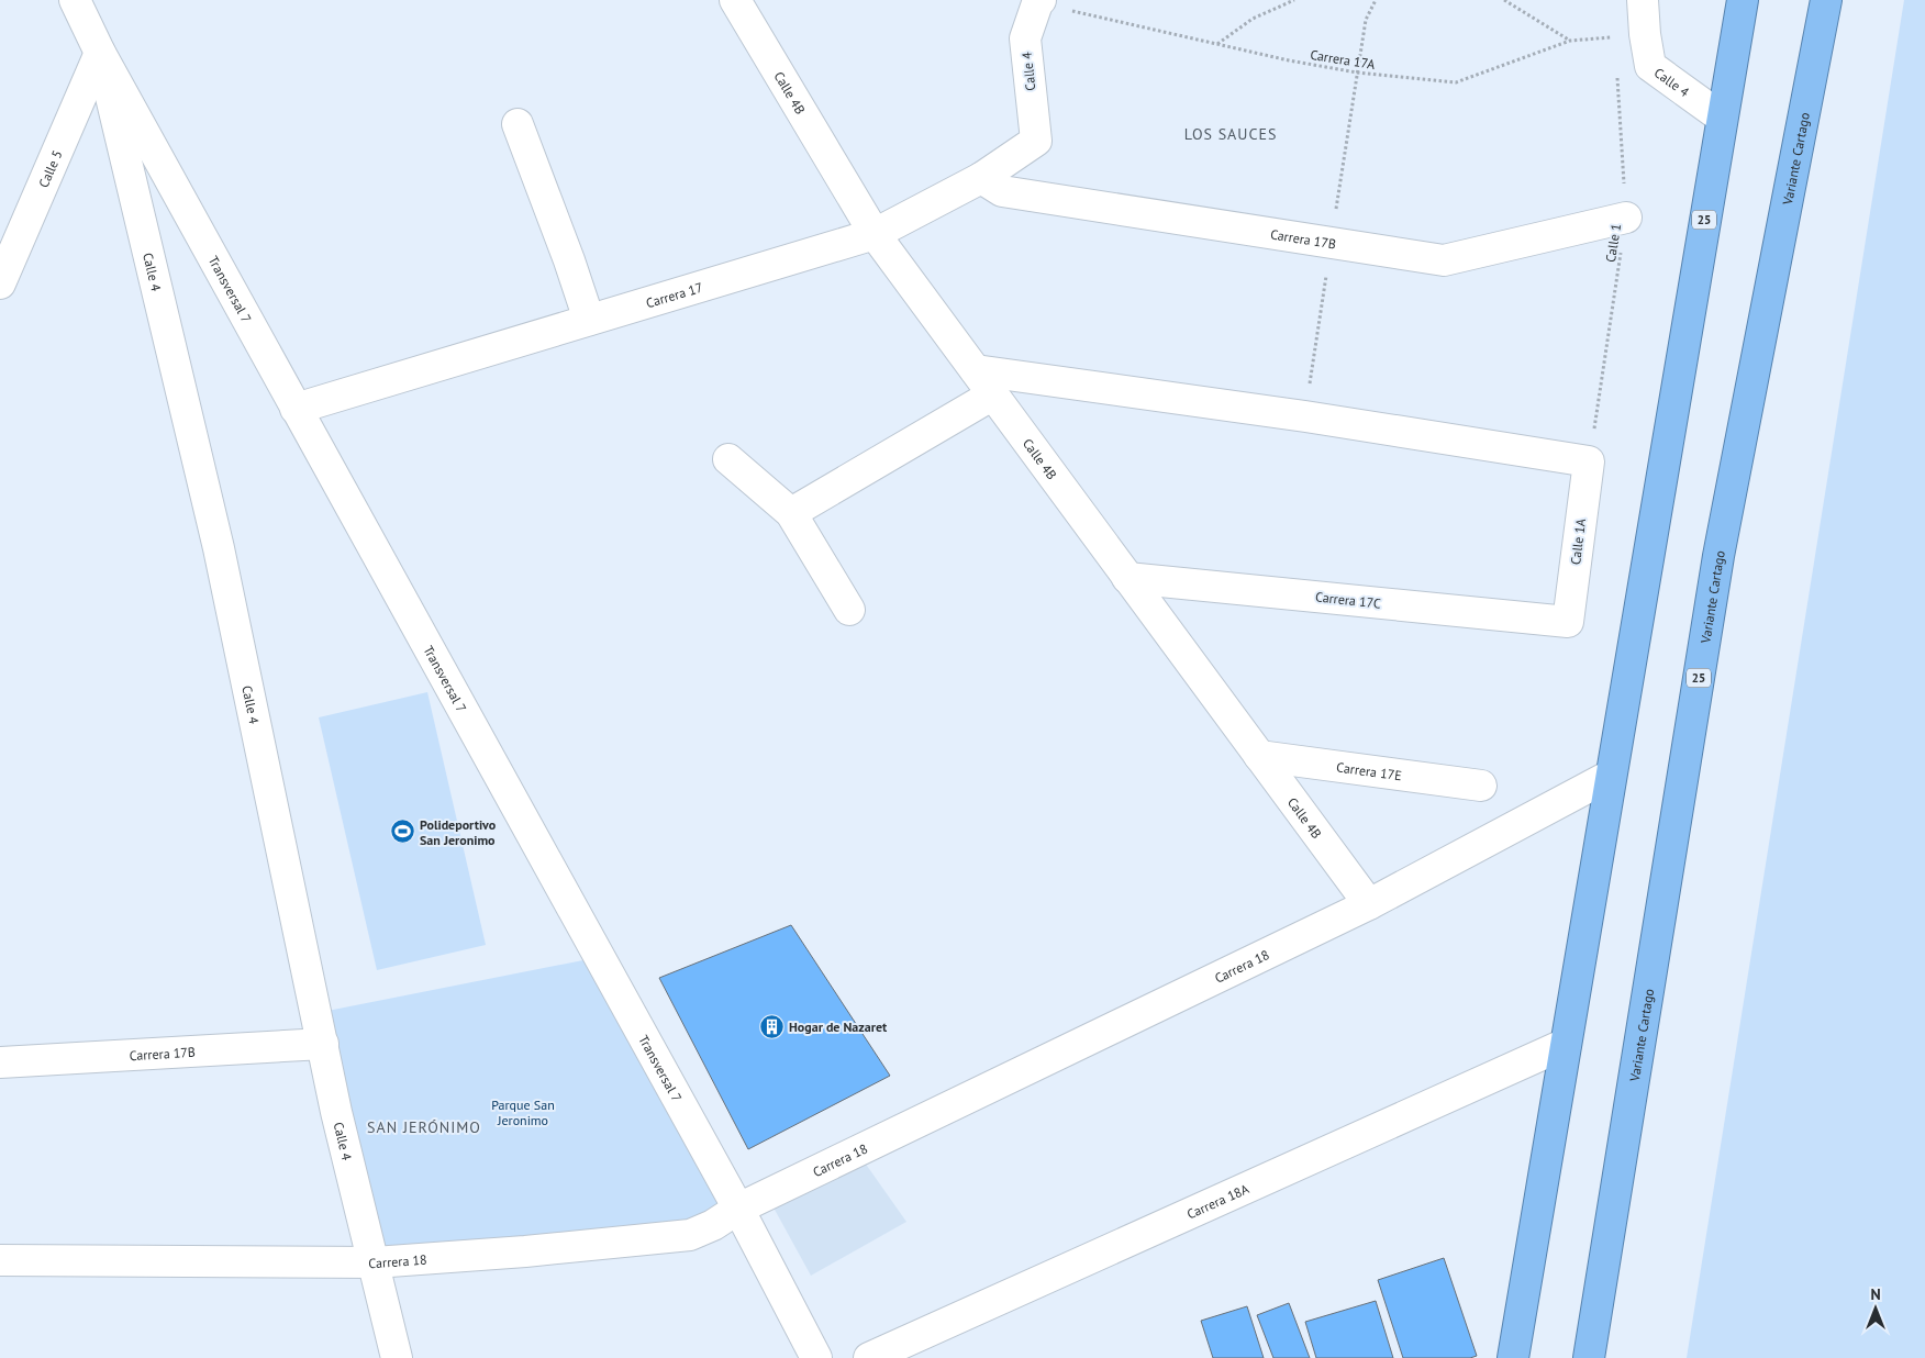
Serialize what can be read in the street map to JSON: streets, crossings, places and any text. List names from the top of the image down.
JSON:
{
  "streets": {
    "highway": ["Variante Cartago", "25"],
    "street": [
      "Calle 4",
      "Calle 4B",
      "Calle 5",
      "Carrera 17B",
      "Transversal 7",
      "Carrera 17",
      "Calle 1A",
      "Carrera 17C",
      "Carrera 17E",
      "Carrera 18",
      "Carrera 18A"
    ],
    "path": ["Carrera 17A", "Calle 1"]
  },
  "crossings": [
    ["Carrera 17A", "Calle 4"],
    ["Carrera 17A", "Calle 1"],
    ["Calle 4", "Calle 5"],
    ["Calle 4", "25"],
    ["Calle 4", "Carrera 17B"],
    ["Calle 4", "Calle 1"],
    ["Calle 4", "Transversal 7"],
    ["Calle 4", "Carrera 17"],
    ["Calle 4", "Carrera 18"],
    ["Calle 4B", "Carrera 17"],
    ["Calle 4B", "Carrera 17C"],
    ["Calle 4B", "Carrera 17E"],
    ["Calle 4B", "Carrera 18"],
    ["Calle 5", "Transversal 7"],
    ["25", "Carrera 18"],
    ["25", "Carrera 18A"],
    ["Carrera 17B", "Calle 1"],
    ["Carrera 17B", "Carrera 17"],
    ["Calle 1", "Calle 1A"],
    ["Transversal 7", "Carrera 17"],
    ["Transversal 7", "Carrera 18"],
    ["Calle 1A", "Carrera 17C"]
  ],
  "districts": ["LOS SAUCES", "SAN JERÓNIMO"],
  "parks": ["Parque San Jeronimo"],
  "places": {
    "sports": ["Polideportivo San Jeronimo"],
    "building": ["Hogar de Nazaret"]
  },
  "north": "top"
}
